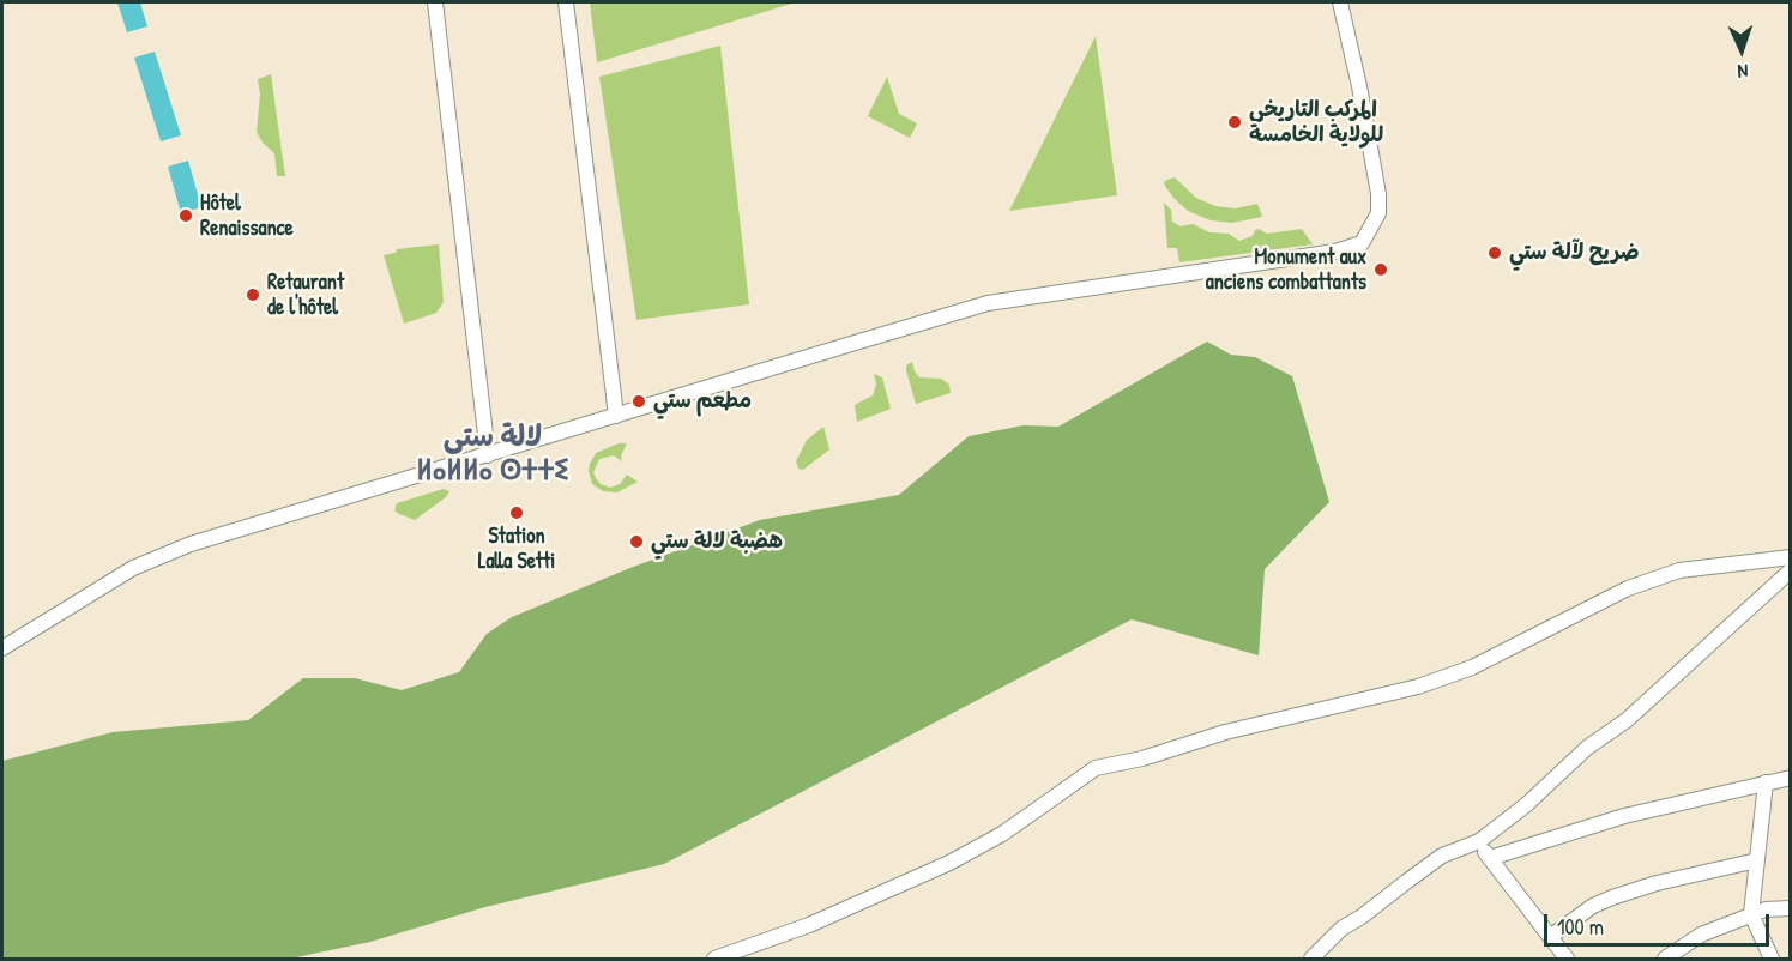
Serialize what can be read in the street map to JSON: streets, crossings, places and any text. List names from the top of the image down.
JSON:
{
  "districts": ["لالة ستي ⵍⴰⵍⵍⴰ ⵙⵜⵜⵉ"],
  "places": [
    "المركب التاريخي للولاية الخامسة",
    "Hôtel Renaissance",
    "ضريح لآلة ستي",
    "Monument aux anciens combattants",
    "Retaurant de l'hôtel",
    "مطعم ستي",
    "Station Lalla Setti",
    "هضبة لالة ستي"
  ],
  "scale_bar": "100 m",
  "north": "bottom"
}
